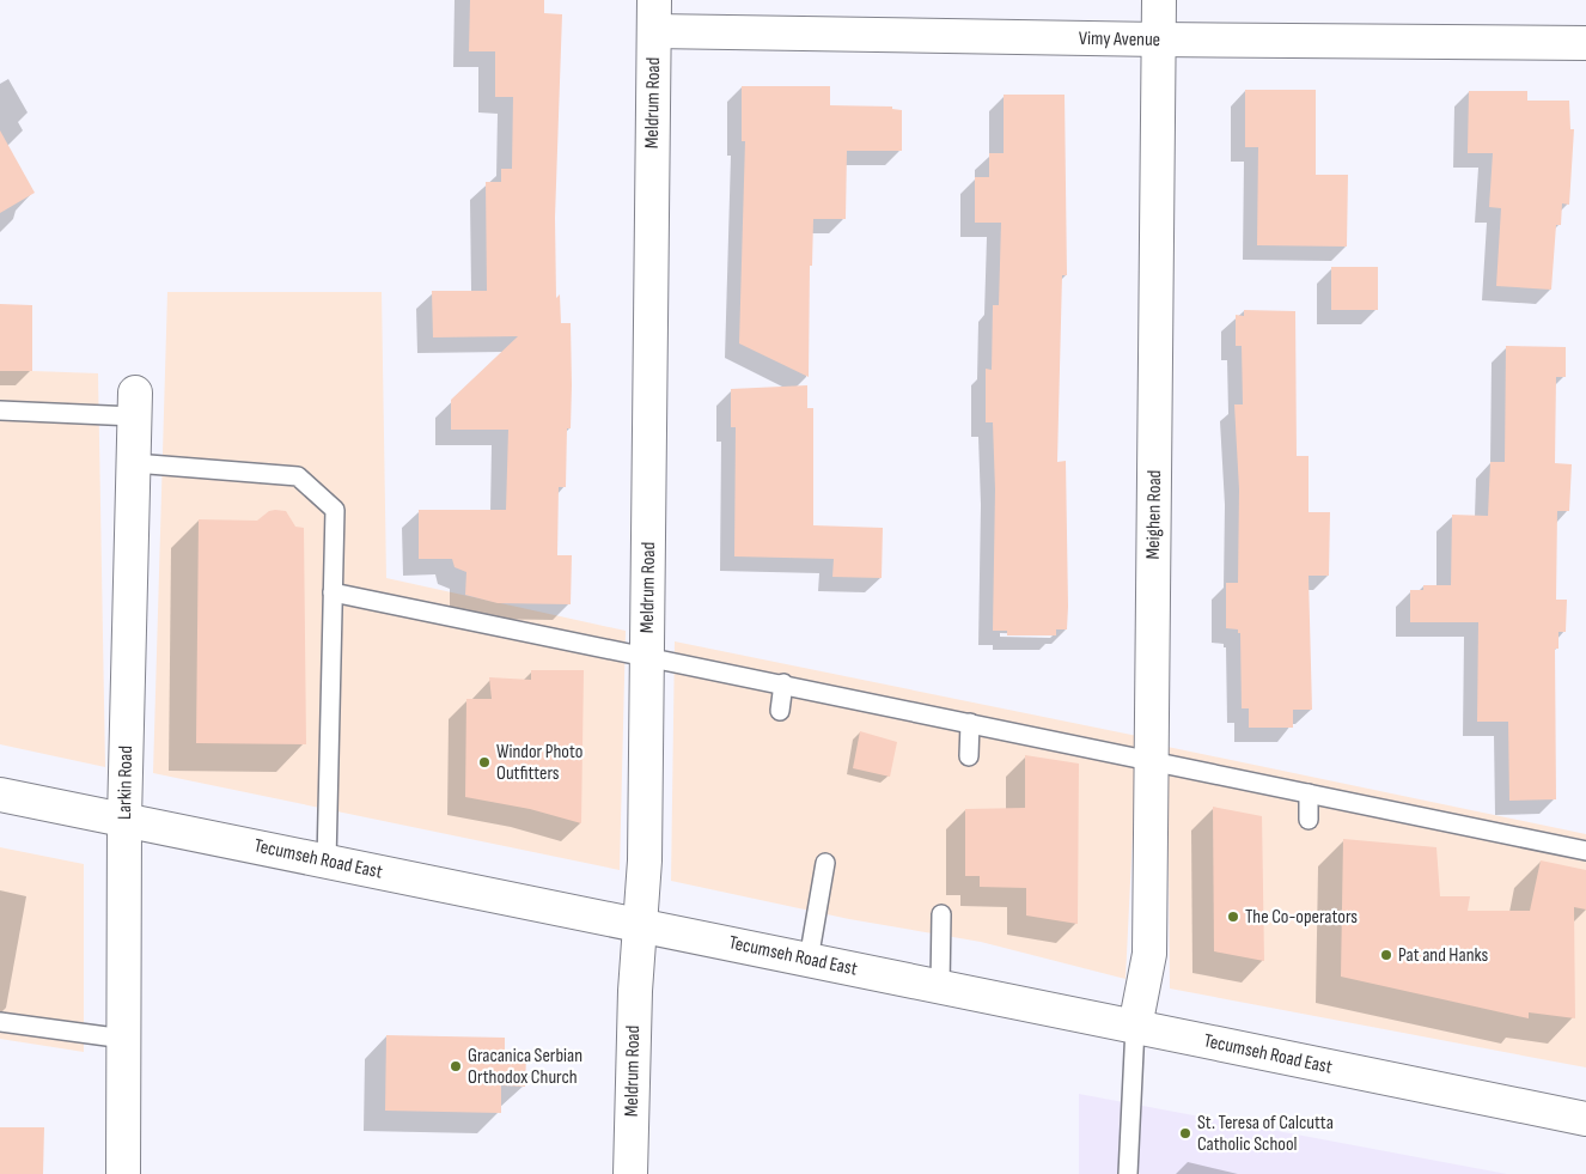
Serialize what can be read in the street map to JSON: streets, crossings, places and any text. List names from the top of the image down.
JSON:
{
  "streets": {
    "street": [
      "Vimy Avenue",
      "Meldrum Road",
      "Meighen Road",
      "Larkin Road",
      "Tecumseh Road East"
    ]
  },
  "crossings": [
    ["Vimy Avenue", "Meldrum Road"],
    ["Vimy Avenue", "Meighen Road"],
    ["Meldrum Road", "Tecumseh Road East"],
    ["Meighen Road", "Tecumseh Road East"],
    ["Larkin Road", "Tecumseh Road East"]
  ],
  "places": [
    "Windor Photo Outfitters",
    "The Co-operators",
    "Pat and Hanks",
    "Gracanica Serbian Orthodox Church",
    "St. Teresa of Calcutta Catholic School"
  ]
}
